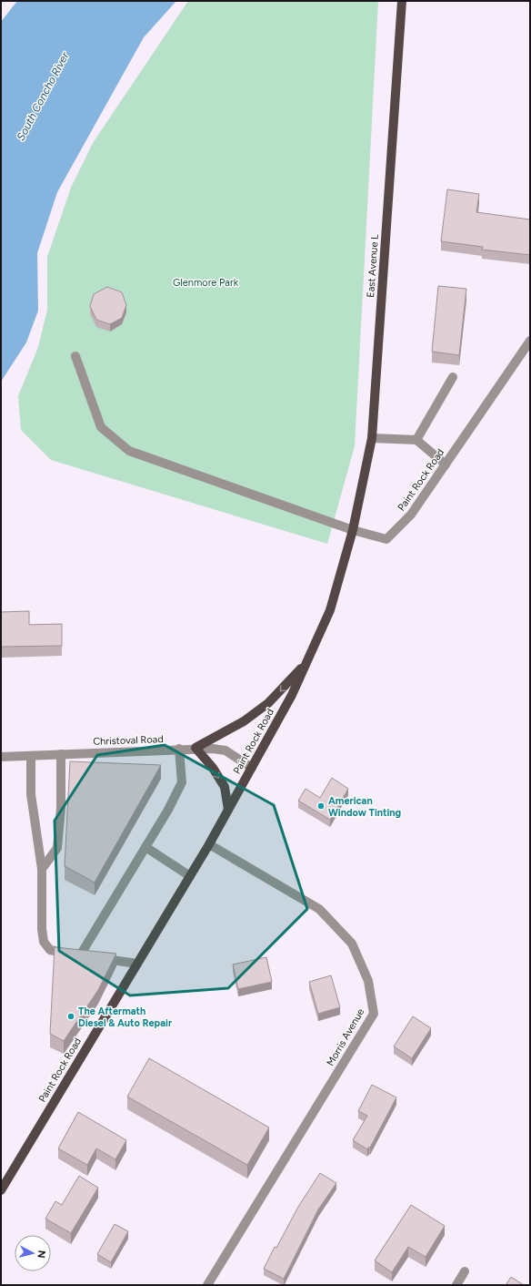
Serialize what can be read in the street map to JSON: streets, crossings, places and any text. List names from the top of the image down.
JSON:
{
  "streets": {
    "main road": ["East Avenue L", "Paint Rock Road"],
    "street": ["Christoval Road", "Morris Avenue"]
  },
  "crossings": [
    ["East Avenue L", "Paint Rock Road"],
    ["Paint Rock Road", "Christoval Road"],
    ["Paint Rock Road", "Morris Avenue"]
  ],
  "water": ["South Concho River"],
  "parks": ["Glenmore Park"],
  "places": ["American Window Tinting", "The Aftermath Diesel & Auto Repair"],
  "north": "right"
}
